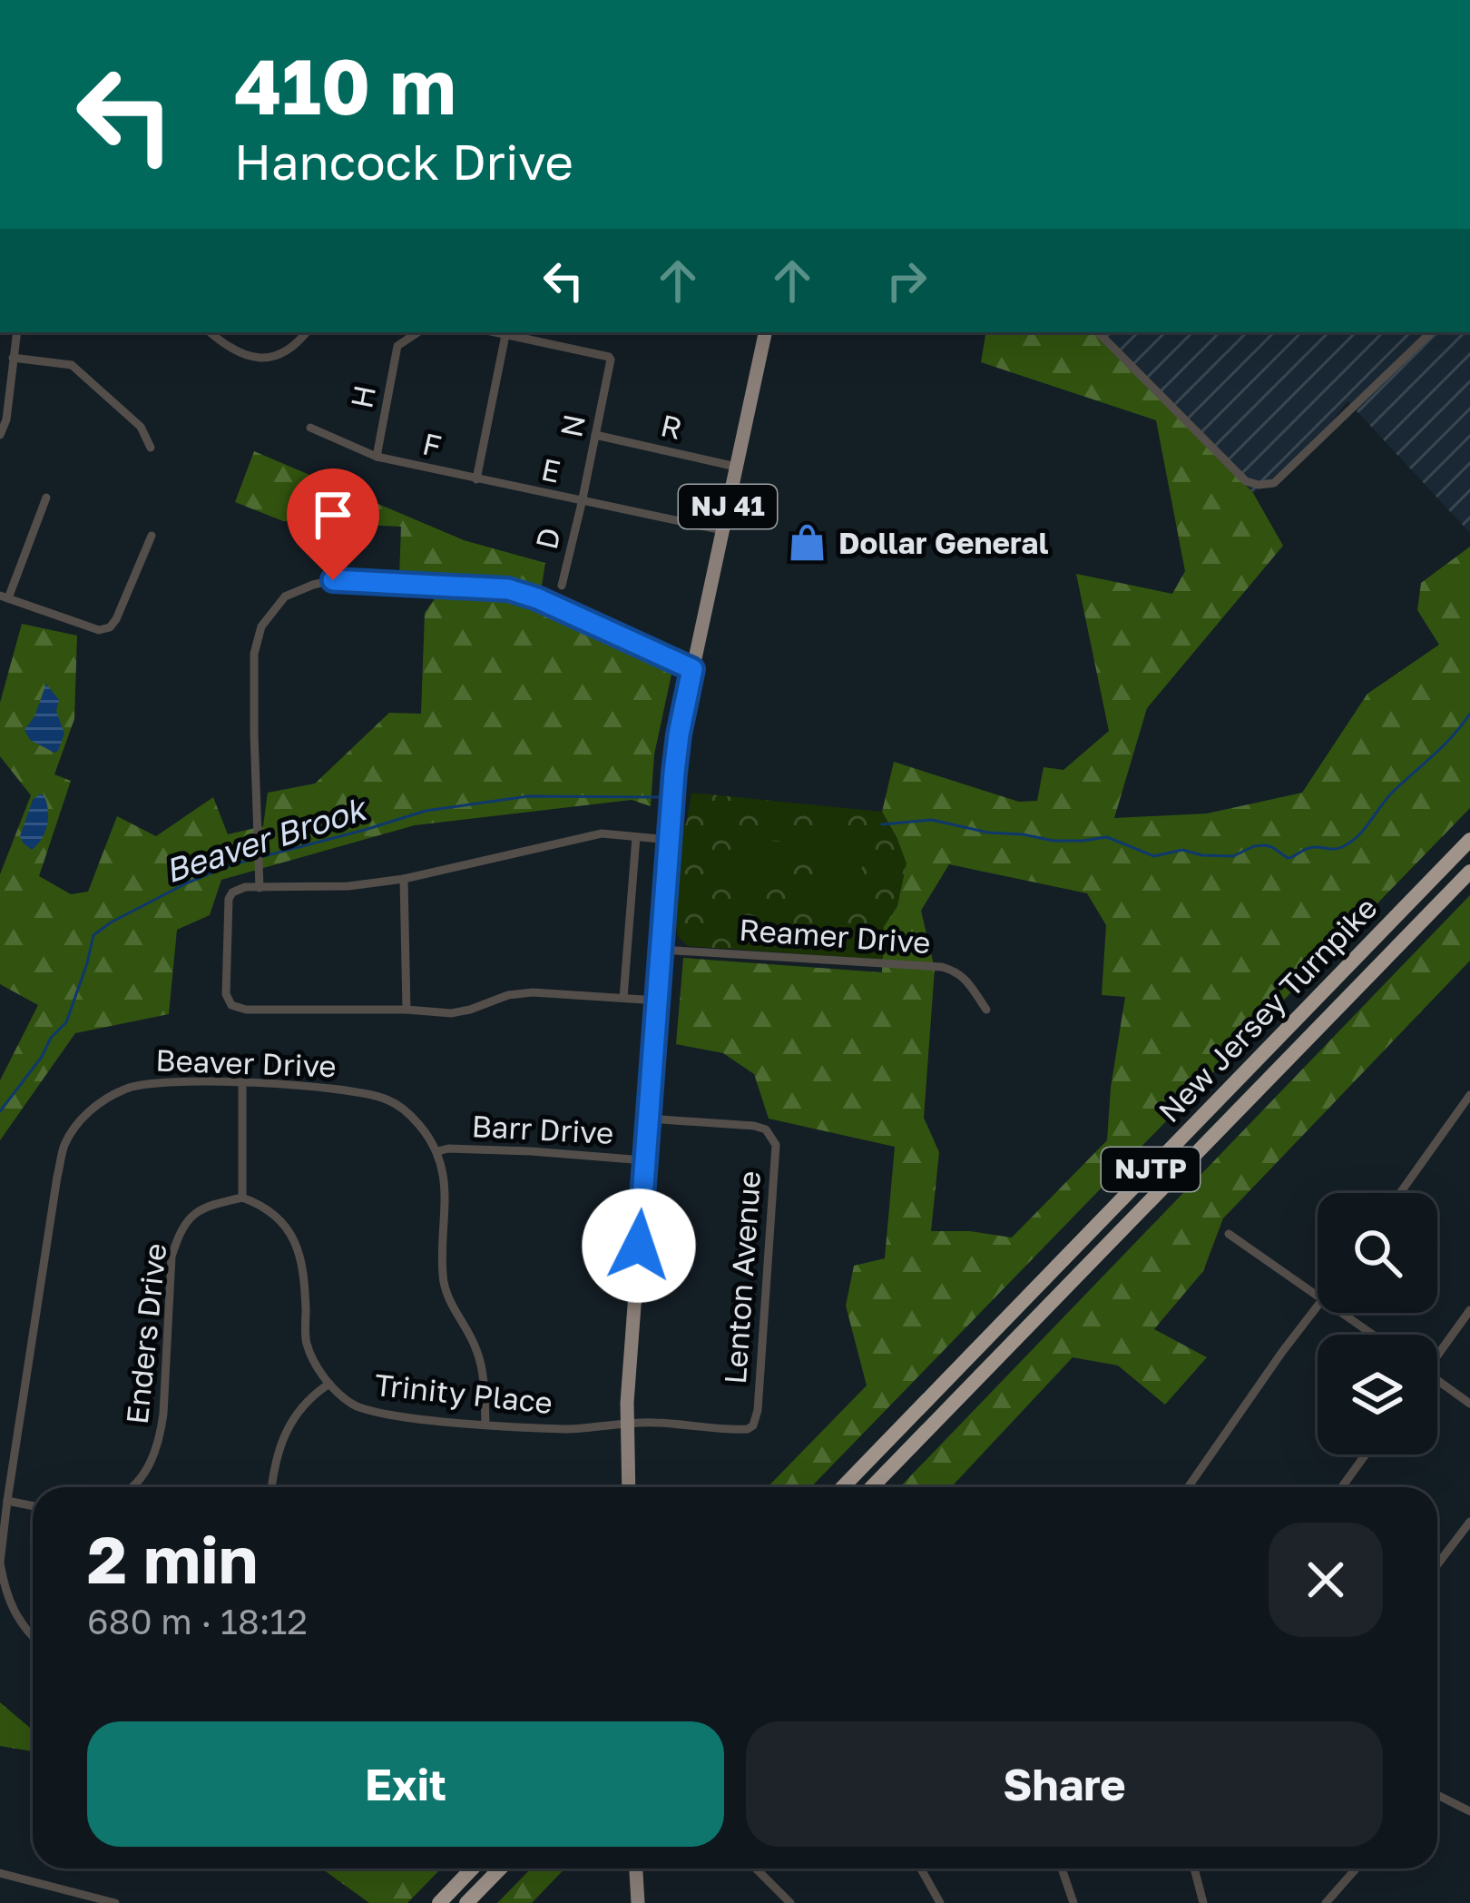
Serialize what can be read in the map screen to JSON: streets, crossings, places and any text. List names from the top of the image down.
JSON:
{
  "streets": {
    "highway": ["New Jersey Turnpike", "NJTP"],
    "main road": ["NJ 41"],
    "street": [
      "H",
      "N",
      "R",
      "F",
      "E",
      "D",
      "Reamer Drive",
      "Beaver Drive",
      "Barr Drive",
      "Lenton Avenue",
      "Enders Drive",
      "Trinity Place"
    ]
  },
  "crossings": [
    ["H", "F"],
    ["N", "R"],
    ["N", "E"],
    ["N", "D"],
    ["R", "NJ 41"],
    ["F", "E"],
    ["E", "D"],
    ["NJ 41", "Reamer Drive"],
    ["NJ 41", "Barr Drive"],
    ["NJ 41", "Lenton Avenue"],
    ["NJ 41", "Trinity Place"],
    ["Beaver Drive", "Barr Drive"],
    ["Lenton Avenue", "Trinity Place"]
  ],
  "water": ["Beaver Brook"],
  "places": {
    "shop": ["Dollar General"]
  },
  "page": {
    "turn": ["410 m", "Hancock Drive"],
    "heading": ["2 min", "680 m · 18:12"],
    "buttons": ["Exit", "Share"]
  }
}
